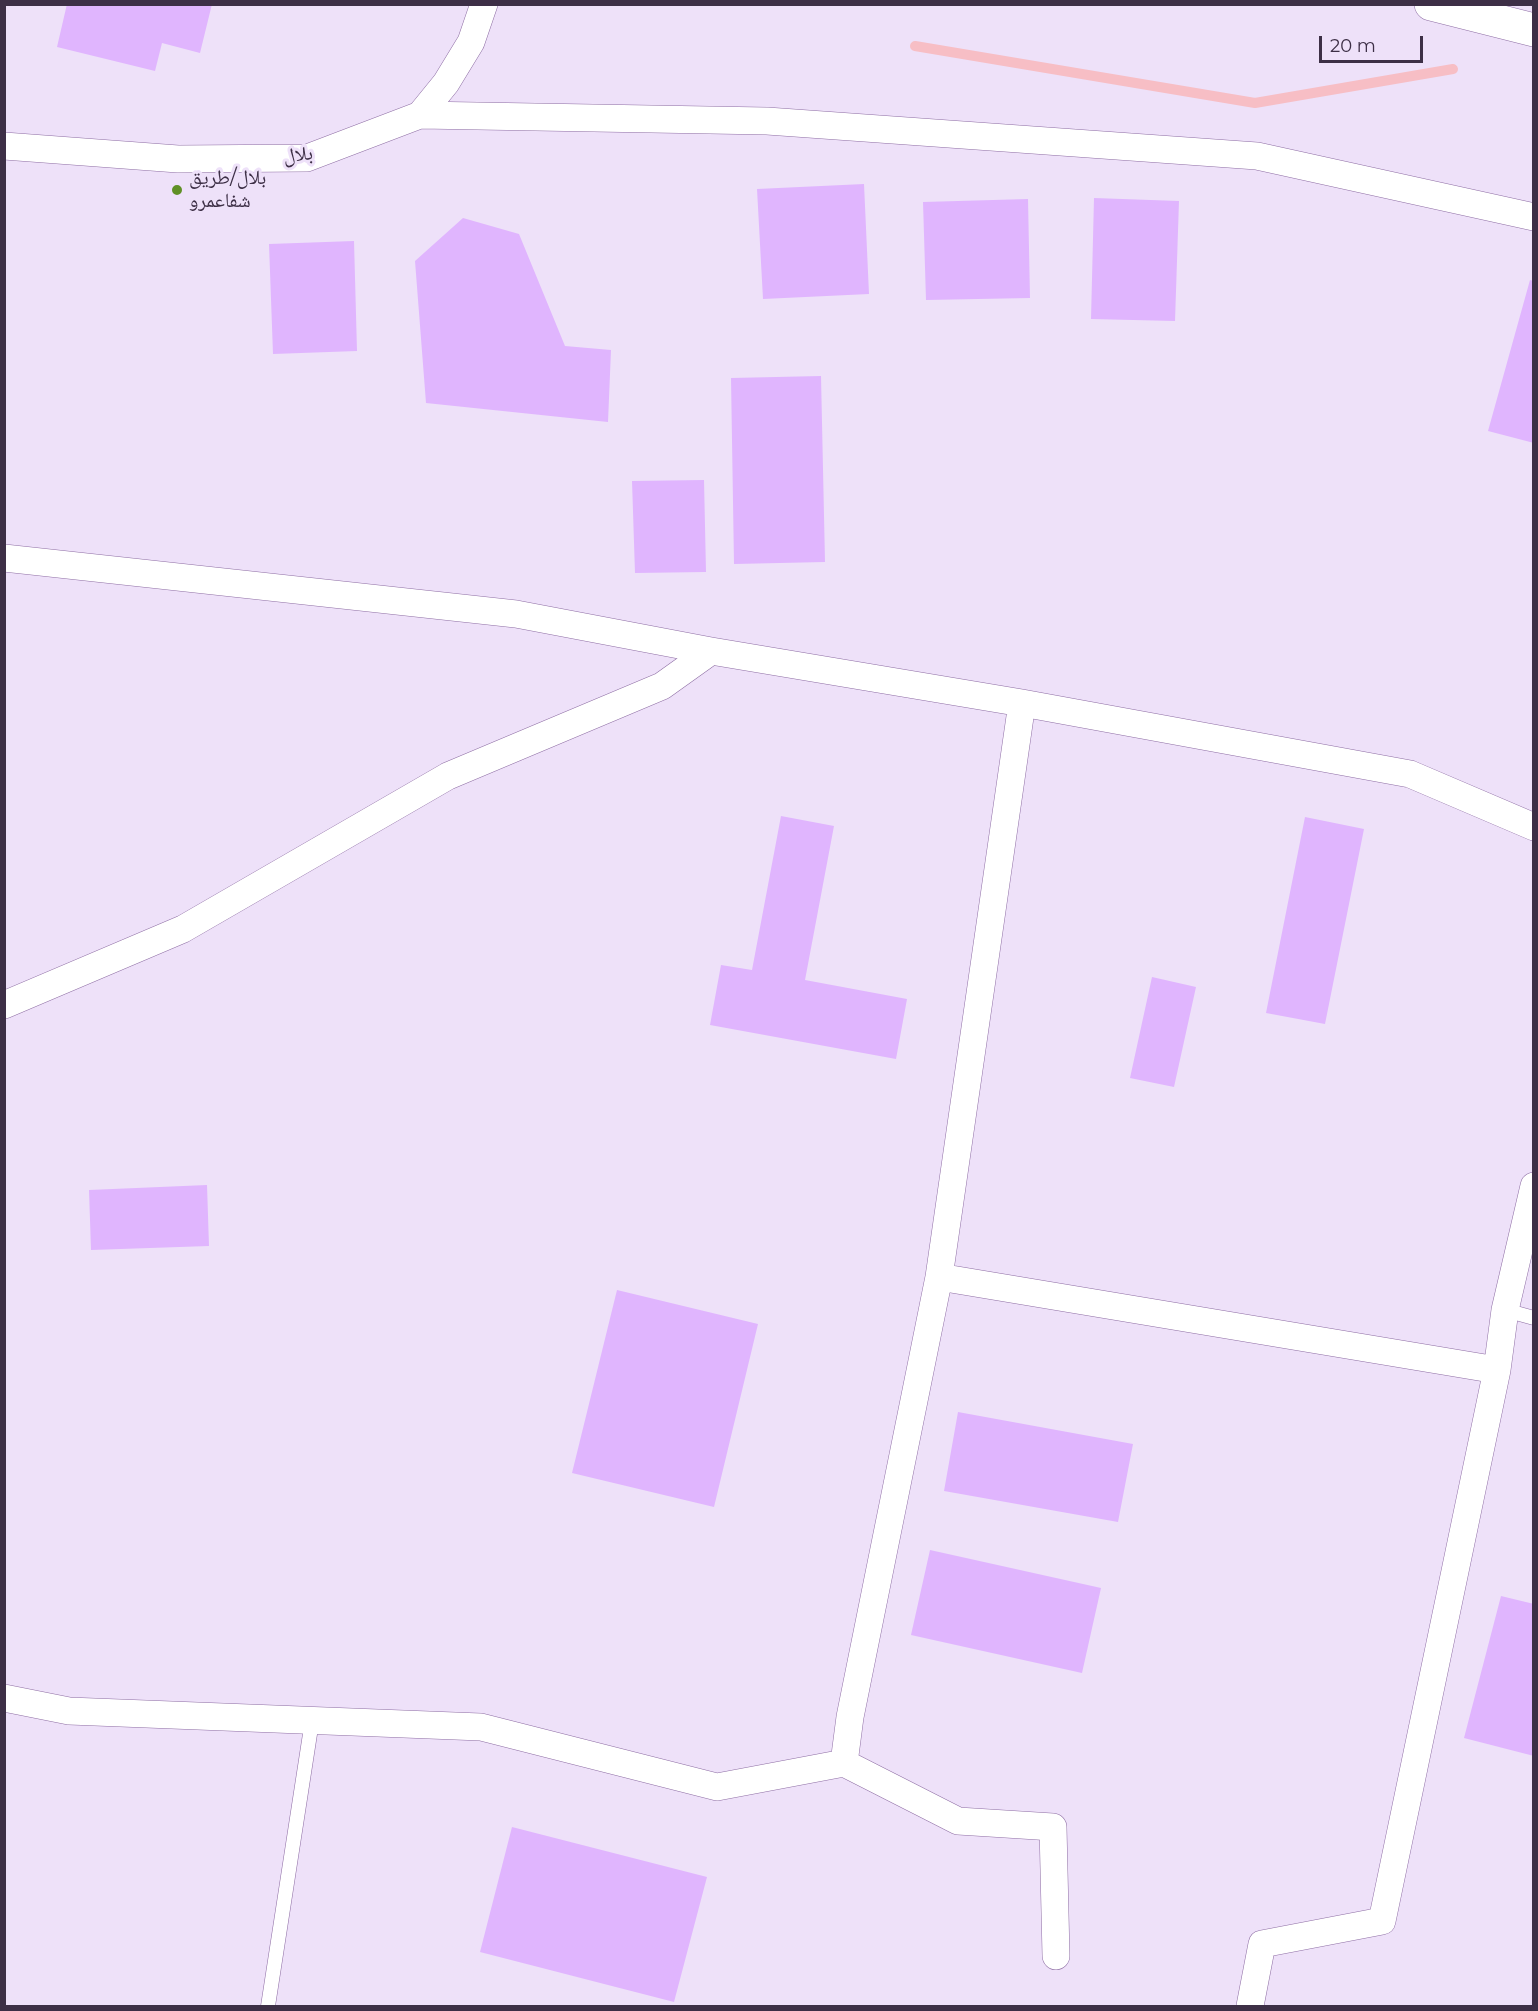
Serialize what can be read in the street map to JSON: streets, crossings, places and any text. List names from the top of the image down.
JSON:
{
  "streets": {
    "street": ["بلال"]
  },
  "places": ["بلال/طريق شفاعمرو"],
  "scale_bar": "20 m"
}
